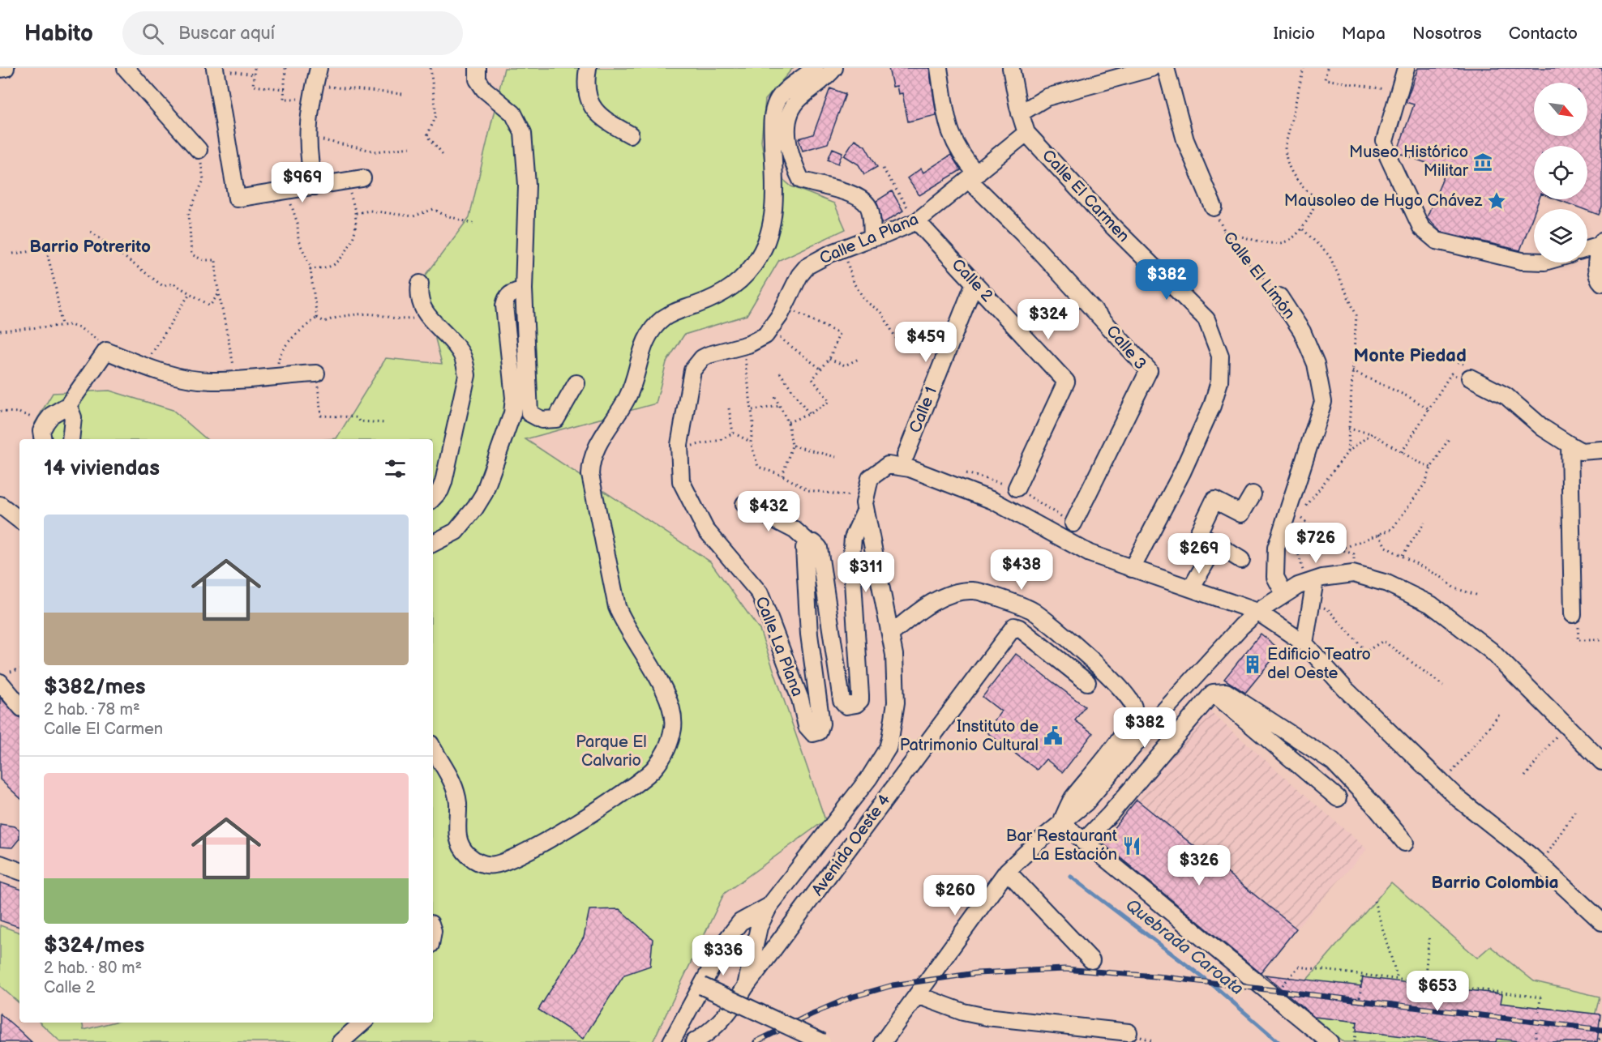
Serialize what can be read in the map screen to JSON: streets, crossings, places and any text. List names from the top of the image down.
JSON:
{
  "streets": {
    "street": [
      "Calle El Carmen",
      "Calle La Plana",
      "Calle El Limón",
      "Calle 2",
      "Calle 3",
      "Calle 1",
      "Avenida Oeste 4"
    ]
  },
  "crossings": [
    ["Calle El Carmen", "Calle La Plana"],
    ["Calle La Plana", "Calle 2"],
    ["Calle La Plana", "Calle 3"],
    ["Calle 2", "Calle 1"]
  ],
  "districts": ["Barrio Potrerito", "Monte Piedad", "Barrio Colombia"],
  "water": ["Quebrada Caroata"],
  "parks": ["Parque El Calvario"],
  "places": {
    "museum": ["Museo Histórico Militar"],
    "place": ["Mausoleo de Hugo Chávez"],
    "building": ["Edificio Teatro del Oeste"],
    "public building": ["Instituto de Patrimonio Cultural"],
    "restaurant": ["Bar Restaurant La Estación"]
  },
  "north": "bottom right",
  "page": {
    "header": "Habito",
    "search": "Buscar aquí",
    "nav": [
      "Inicio",
      "Mapa",
      "Nosotros",
      "Contacto"
    ],
    "price": [
      "$969",
      "$382",
      "$324",
      "$459",
      "$432",
      "$726",
      "$269",
      "$438",
      "$311",
      "$382",
      "$326",
      "$260",
      "$336",
      "$653"
    ],
    "heading": "14 viviendas",
    "list": [
      {
        "name": "$382/mes",
        "note": "2 hab. · 78 m² · Calle El Carmen"
      },
      {
        "name": "$324/mes",
        "note": "2 hab. · 80 m² · Calle 2"
      }
    ]
  }
}
